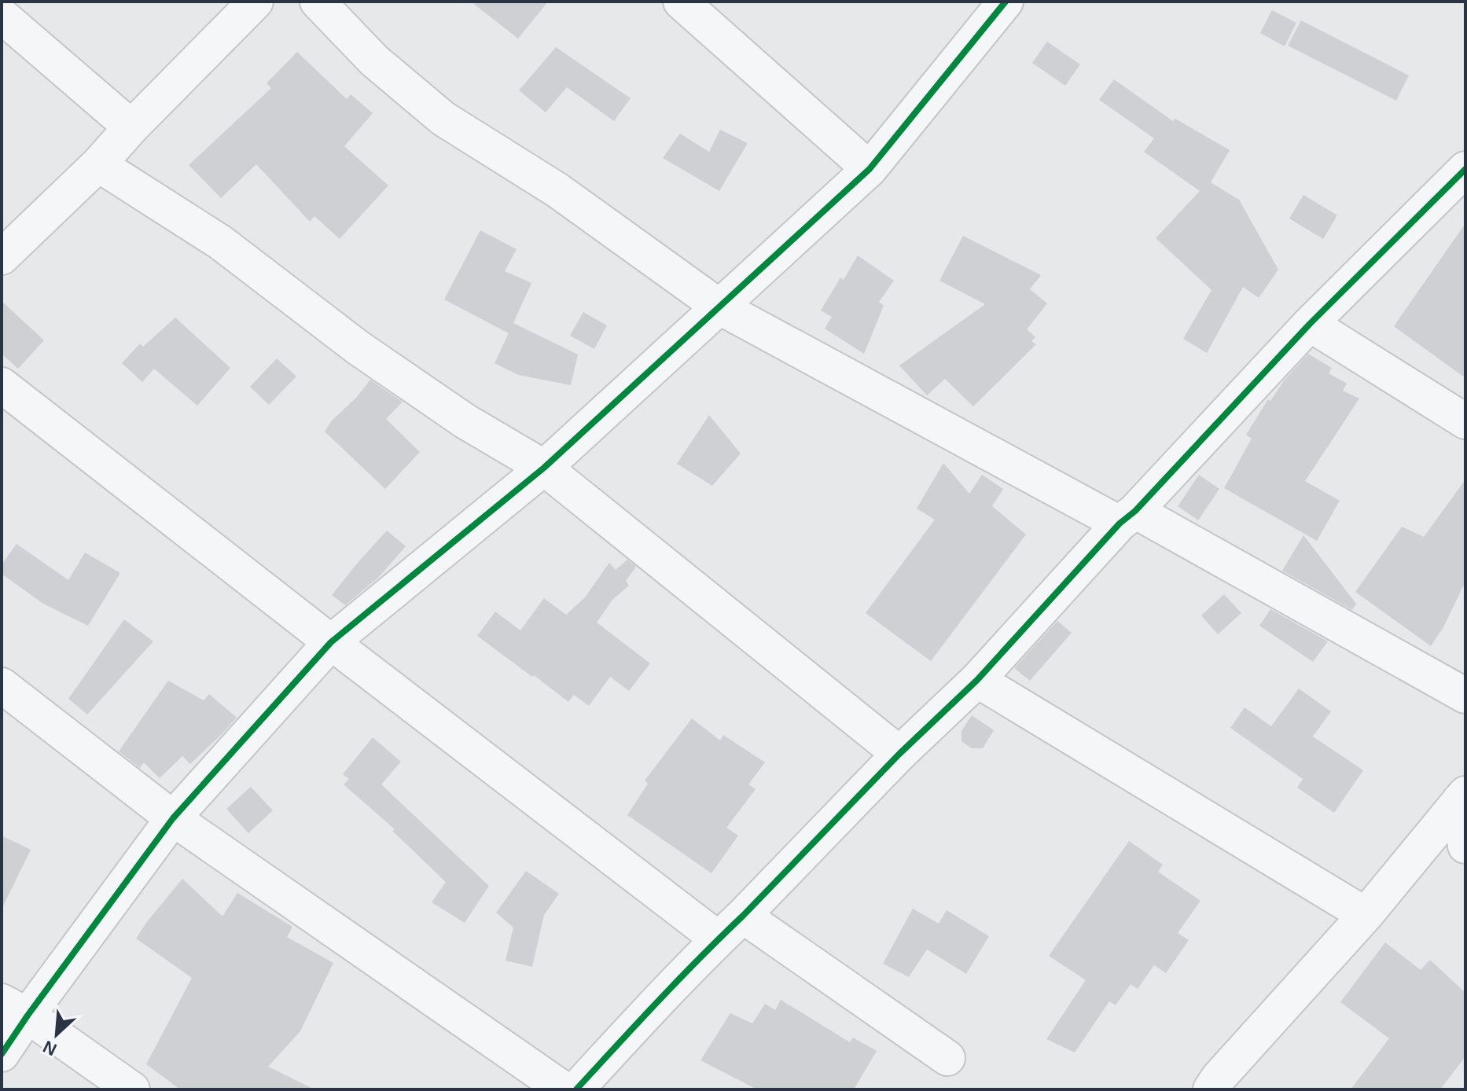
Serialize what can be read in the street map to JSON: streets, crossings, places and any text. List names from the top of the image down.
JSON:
{
  "north": "bottom left"
}
